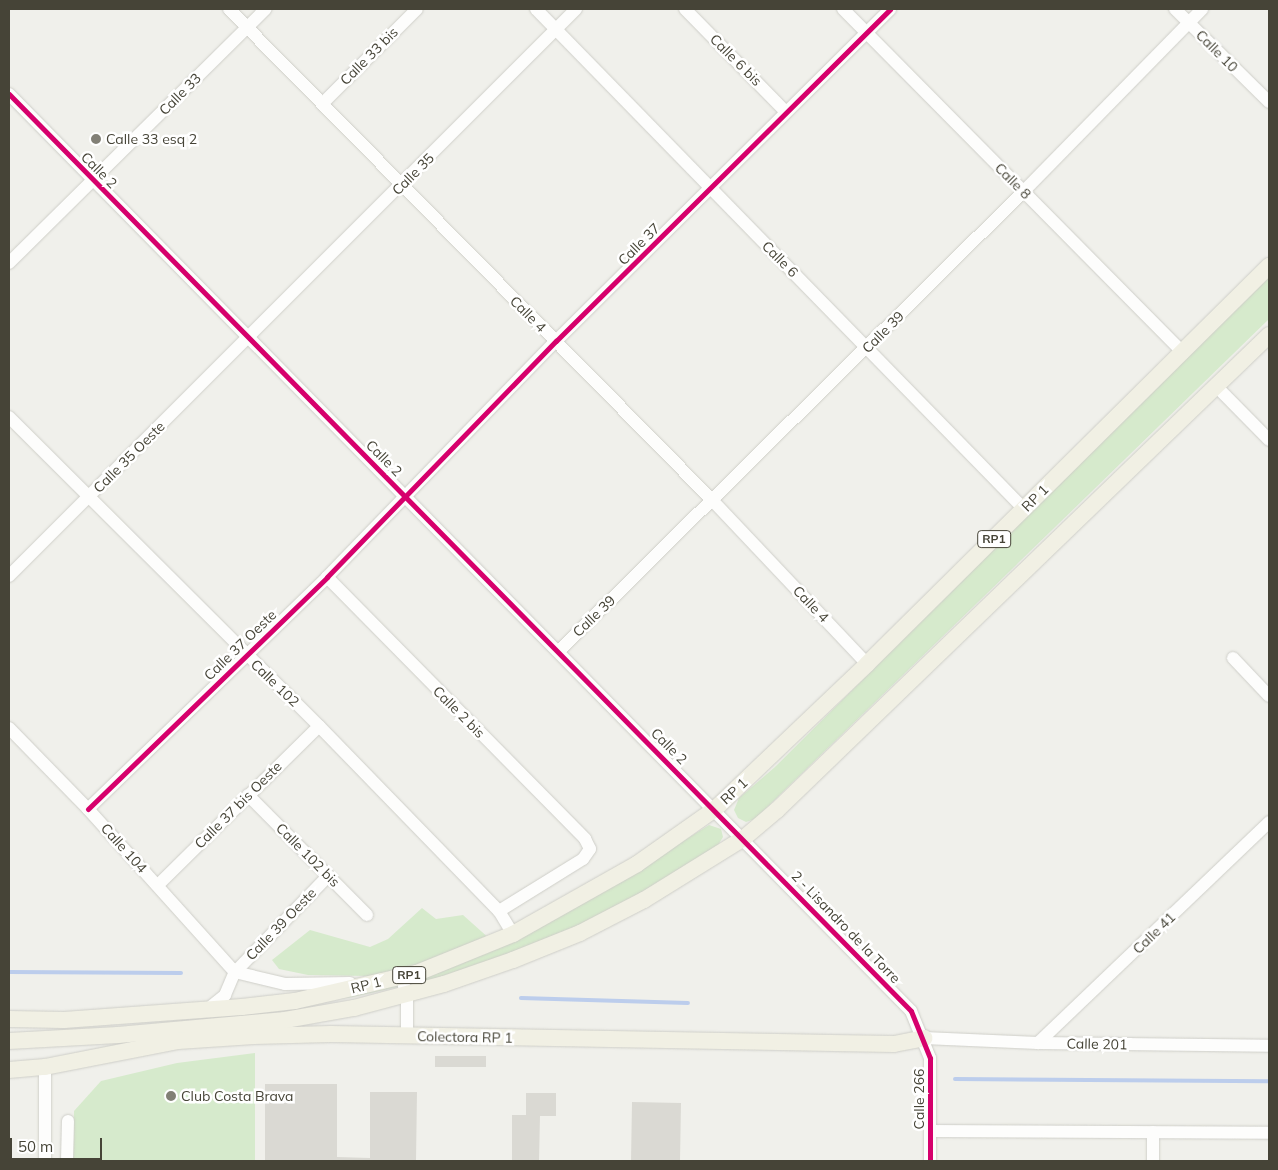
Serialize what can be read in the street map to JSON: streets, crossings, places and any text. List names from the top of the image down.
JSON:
{
  "streets": {
    "main road": ["RP 1", "RP1", "Colectora RP 1"],
    "street": [
      "Calle 10",
      "Calle 33 bis",
      "Calle 6 bis",
      "Calle 33",
      "Calle 2",
      "Calle 35",
      "Calle 8",
      "Calle 37",
      "Calle 6",
      "Calle 4",
      "Calle 39",
      "Calle 35 Oeste",
      "Calle 37 Oeste",
      "Calle 102",
      "Calle 2 bis",
      "Calle 37 bis Oeste",
      "Calle 104",
      "Calle 102 bis",
      "Calle 39 Oeste",
      "2 - Lisandro de la Torre",
      "Calle 41",
      "Calle 201",
      "Calle 266"
    ]
  },
  "crossings": [
    ["Calle 10", "Calle 39"],
    ["Calle 33 bis", "Calle 4"],
    ["Calle 6 bis", "Calle 37"],
    ["Calle 33", "Calle 2"],
    ["Calle 33", "Calle 4"],
    ["Calle 2", "Calle 35"],
    ["Calle 2", "Calle 37"],
    ["Calle 2", "Calle 39"],
    ["Calle 2", "Calle 35 Oeste"],
    ["Calle 2", "RP 1"],
    ["Calle 2", "Calle 37 Oeste"],
    ["Calle 2", "2 - Lisandro de la Torre"],
    ["Calle 35", "Calle 6"],
    ["Calle 35", "Calle 4"],
    ["Calle 35", "Calle 35 Oeste"],
    ["Calle 8", "Calle 37"],
    ["Calle 8", "Calle 39"],
    ["Calle 8", "RP 1"],
    ["Calle 37", "Calle 6"],
    ["Calle 37", "Calle 4"],
    ["Calle 37", "Calle 37 Oeste"],
    ["Calle 6", "Calle 39"],
    ["Calle 6", "RP 1"],
    ["Calle 4", "Calle 39"],
    ["Calle 4", "RP 1"],
    ["Calle 35 Oeste", "Calle 102"],
    ["RP 1", "Calle 102"],
    ["RP 1", "2 - Lisandro de la Torre"],
    ["Calle 37 Oeste", "Calle 102"],
    ["Calle 37 Oeste", "Calle 2 bis"],
    ["Calle 37 Oeste", "Calle 104"],
    ["Calle 102", "Calle 2 bis"],
    ["Calle 102", "Calle 37 bis Oeste"],
    ["Calle 37 bis Oeste", "Calle 104"],
    ["Calle 37 bis Oeste", "Calle 102 bis"],
    ["Calle 104", "Calle 39 Oeste"],
    ["Calle 102 bis", "Calle 39 Oeste"],
    ["2 - Lisandro de la Torre", "Colectora RP 1"],
    ["2 - Lisandro de la Torre", "Calle 201"],
    ["2 - Lisandro de la Torre", "Calle 266"],
    ["Calle 41", "Calle 201"],
    ["Colectora RP 1", "Calle 201"],
    ["Colectora RP 1", "Calle 266"],
    ["Calle 201", "Calle 266"]
  ],
  "places": ["Calle 33 esq 2", "Club Costa Brava"],
  "scale_bar": "50 m"
}
